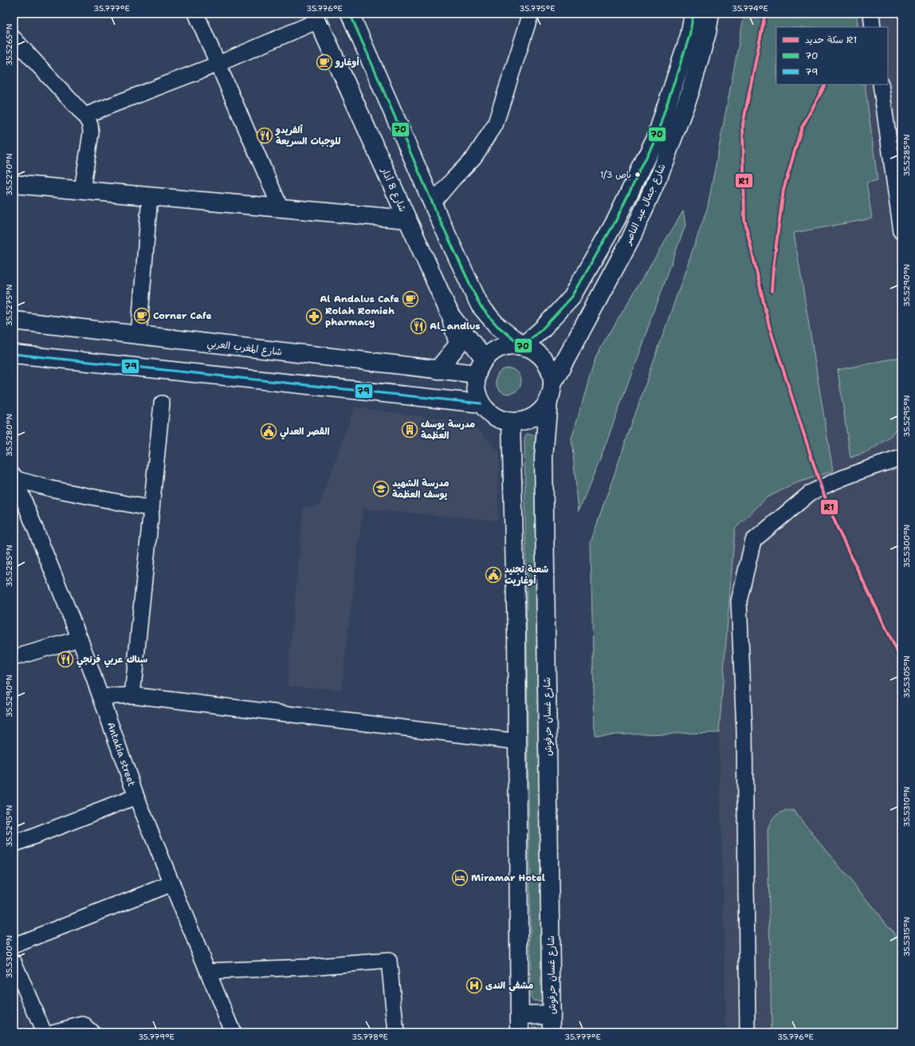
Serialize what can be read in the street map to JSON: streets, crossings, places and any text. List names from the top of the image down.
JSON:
{
  "streets": {
    "main road": [
      "شارع 8 أذار",
      "شارع جمال عبد الناصر",
      "شارع المغرب العربي",
      "شارع غسان حرفوش"
    ],
    "street": ["Antakia street"]
  },
  "crossings": [
    ["شارع 8 أذار", "شارع جمال عبد الناصر"],
    ["شارع 8 أذار", "شارع المغرب العربي"],
    ["شارع 8 أذار", "شارع غسان حرفوش"],
    ["شارع جمال عبد الناصر", "شارع المغرب العربي"],
    ["شارع جمال عبد الناصر", "شارع غسان حرفوش"],
    ["شارع المغرب العربي", "شارع غسان حرفوش"]
  ],
  "places": {
    "cafe": ["أوغارو", "Al Andalus Cafe", "Corner Cafe"],
    "restaurant": ["ألفريدو للوجبات السريعة", "Al_andlus", "سناك عربي فرنجي"],
    "other": ["باص 1/3"],
    "pharmacy": ["Rolah Romieh pharmacy"],
    "building": ["مدرسة يوسف العظمة"],
    "public building": ["القصر العدلي", "شعبة تجنيد أوغاريت"],
    "school or university": ["مدرسة الشهيد يوسف العظمة"],
    "hotel": ["Miramar Hotel"],
    "hospital": ["مشفى الندى"]
  },
  "lines": ["rail line R1", "transit line 70", "transit line 79"],
  "legend": ["سكة حديد R1", "70", "79"],
  "coordinates": [
    "35.777°E",
    "35.776°E",
    "35.775°E",
    "35.774°E",
    "35.5265°N",
    "35.5285°N",
    "35.5270°N",
    "35.5290°N",
    "35.5275°N",
    "35.5295°N",
    "35.5280°N",
    "35.5300°N",
    "35.5305°N",
    "35.5310°N",
    "35.5315°N",
    "35.779°E",
    "35.778°E"
  ]
}
